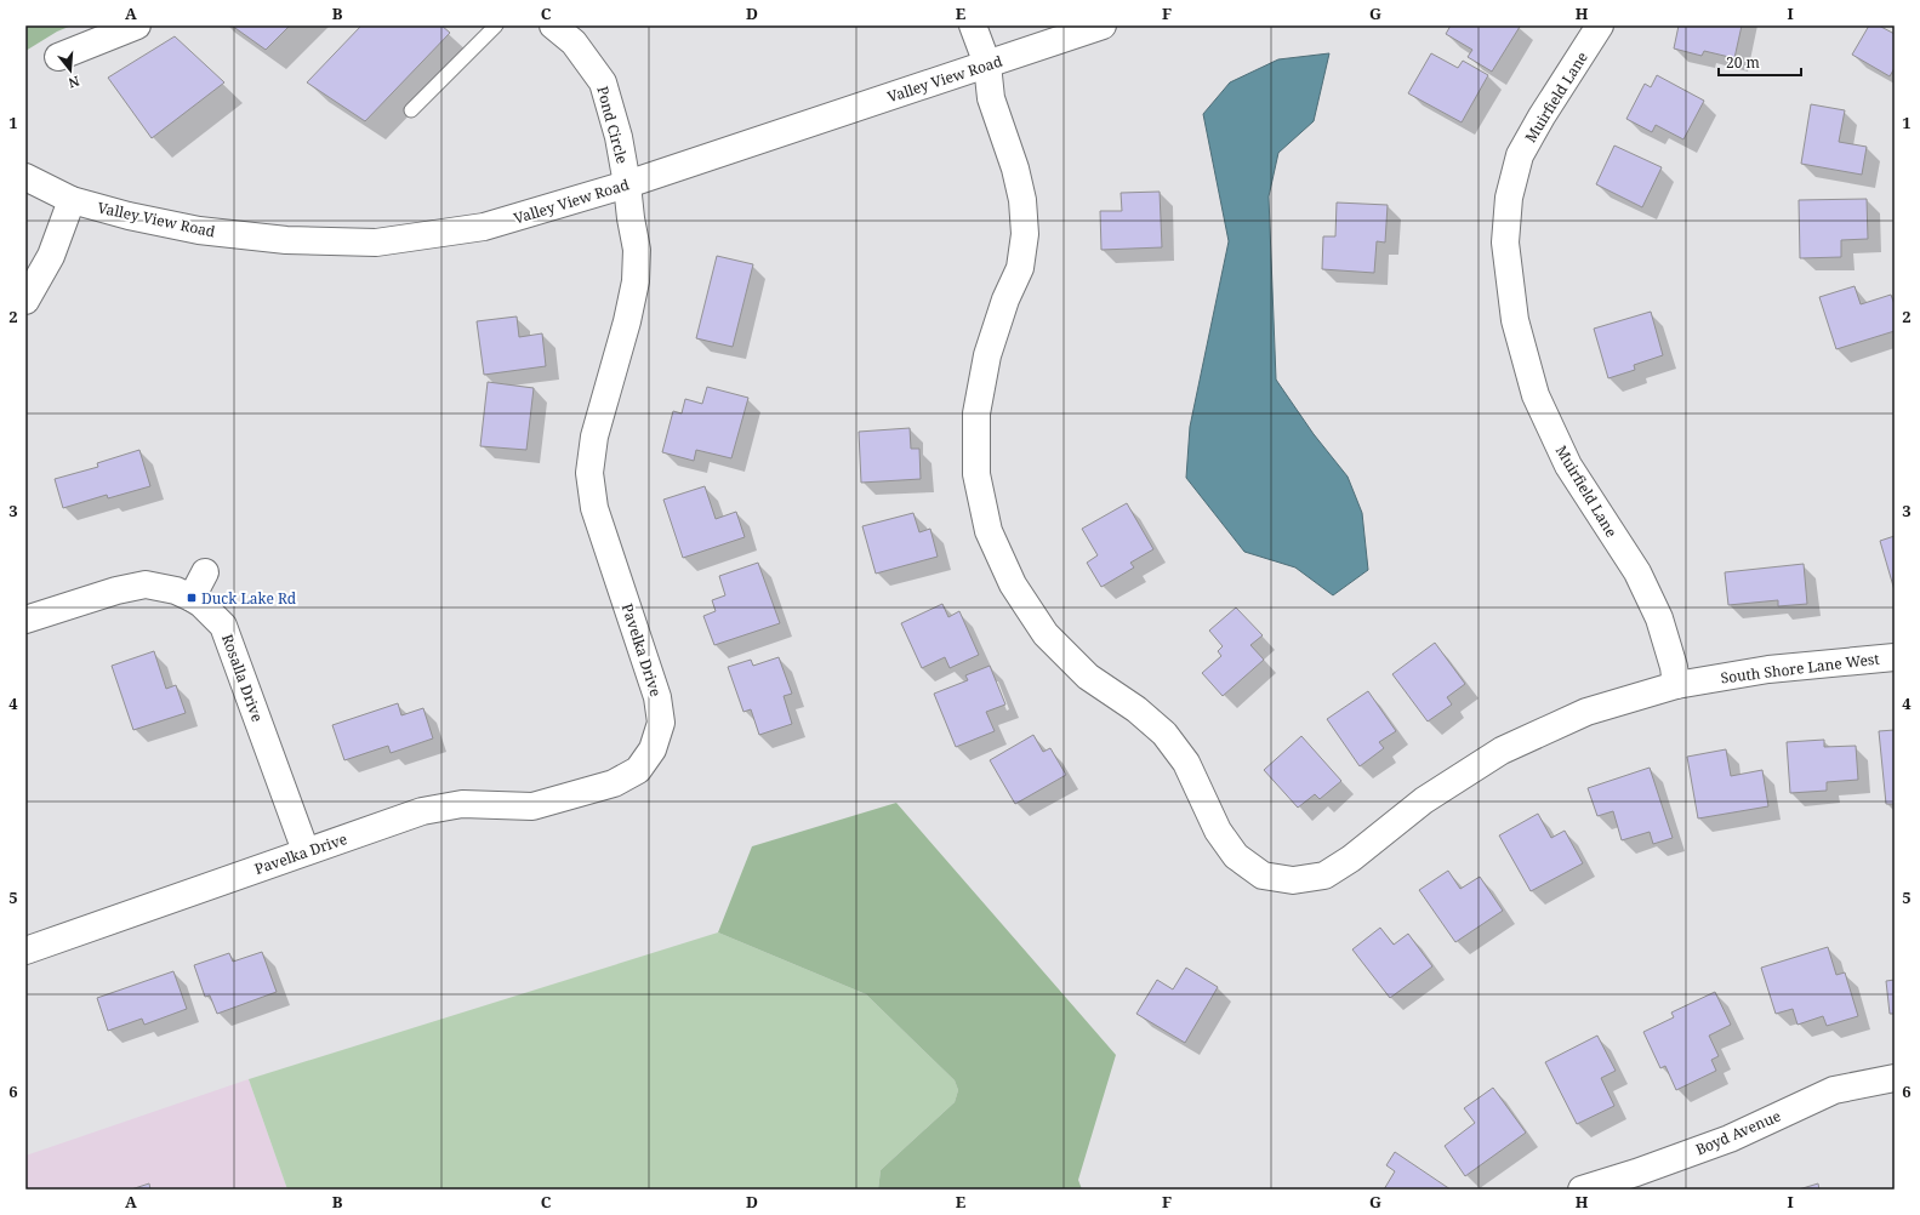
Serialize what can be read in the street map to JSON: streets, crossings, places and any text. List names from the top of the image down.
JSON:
{
  "streets": {
    "street": [
      "Valley View Road",
      "Muirfield Lane",
      "Pond Circle",
      "Pavelka Drive",
      "South Shore Lane West",
      "Rosalla Drive",
      "Boyd Avenue"
    ]
  },
  "crossings": [
    ["Valley View Road", "Pond Circle"],
    ["Valley View Road", "Pavelka Drive"],
    ["Valley View Road", "South Shore Lane West"],
    ["Muirfield Lane", "South Shore Lane West"],
    ["Pond Circle", "Pavelka Drive"],
    ["Pavelka Drive", "Rosalla Drive"]
  ],
  "places": {
    "transit": ["Duck Lake Rd"]
  },
  "scale_bar": "20 m",
  "north": "bottom",
  "grid": {
    "columns": [
      "A",
      "B",
      "C",
      "D",
      "E",
      "F",
      "G",
      "H",
      "I"
    ],
    "rows": [
      "1",
      "2",
      "3",
      "4",
      "5",
      "6"
    ]
  }
}
